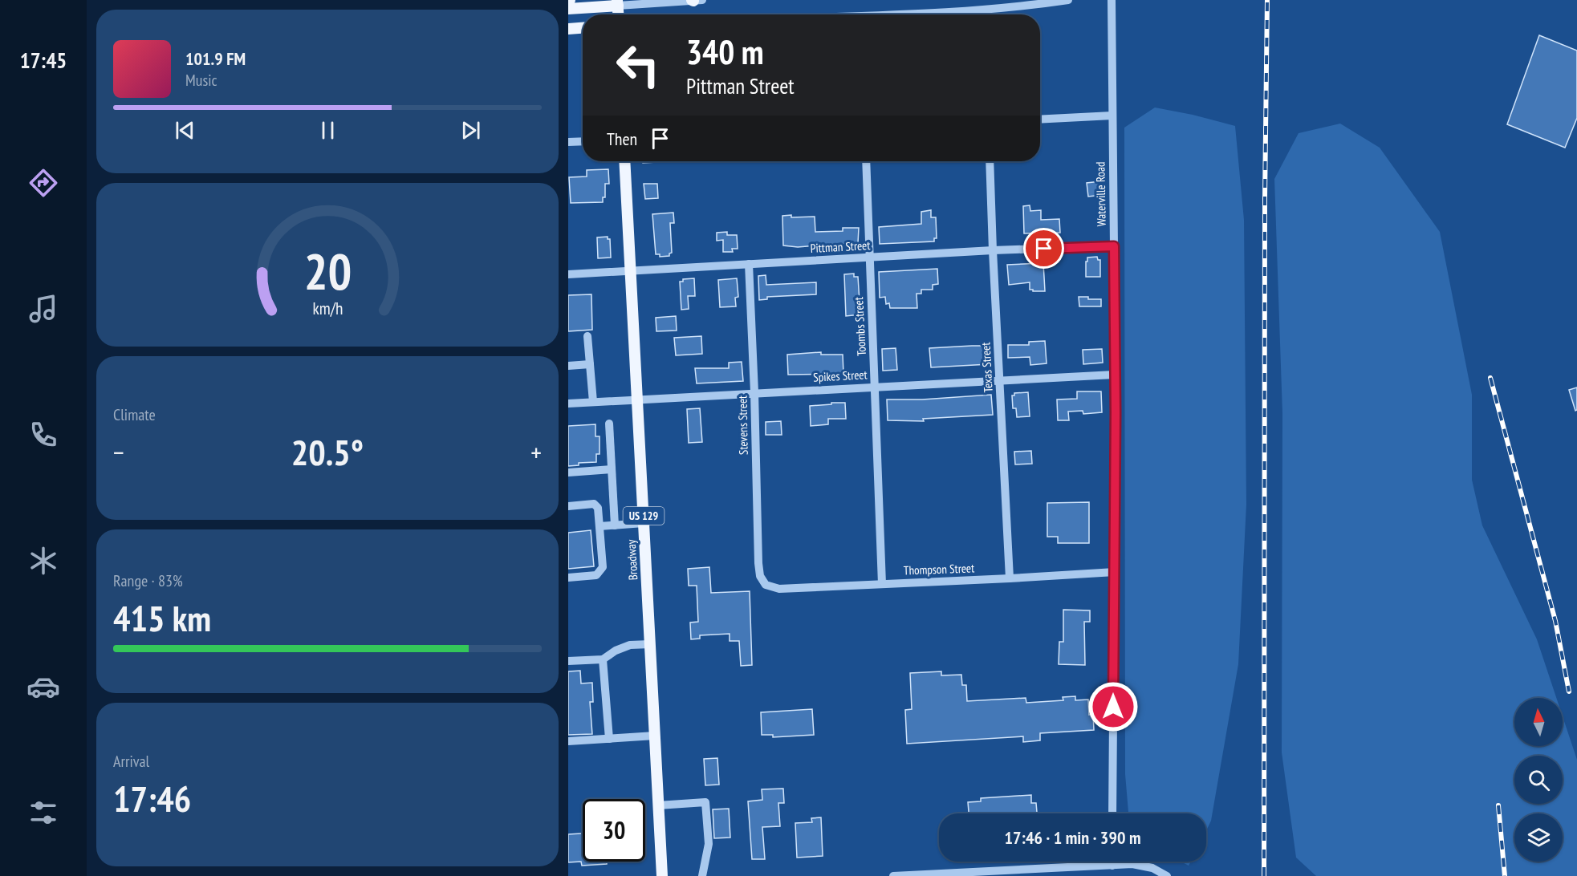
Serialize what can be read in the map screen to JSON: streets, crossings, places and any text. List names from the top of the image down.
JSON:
{
  "streets": {
    "main road": ["US 129", "Broadway"],
    "street": [
      "Waterville Road",
      "Pittman Street",
      "Toombs Street",
      "Texas Street",
      "Spikes Street",
      "Stevens Street",
      "Thompson Street"
    ]
  },
  "crossings": [
    ["Waterville Road", "Pittman Street"],
    ["Waterville Road", "Spikes Street"],
    ["Waterville Road", "Thompson Street"],
    ["Pittman Street", "Toombs Street"],
    ["Pittman Street", "Texas Street"],
    ["Pittman Street", "Stevens Street"],
    ["Pittman Street", "Broadway"],
    ["Toombs Street", "Spikes Street"],
    ["Toombs Street", "Thompson Street"],
    ["Texas Street", "Spikes Street"],
    ["Texas Street", "Thompson Street"],
    ["Spikes Street", "Stevens Street"],
    ["Spikes Street", "Broadway"],
    ["Stevens Street", "Thompson Street"]
  ],
  "north": "top",
  "page": {
    "tabs": "17:45",
    "turn": ["340 m", "Pittman Street"],
    "song": ["101.9 FM", "Music"],
    "then": "Then",
    "tile": [
      "Climate",
      ["Range · 83%", "415 km"],
      ["Arrival", "17:46"]
    ],
    "heat": ["−", "20.5°", "+"],
    "limit": "30",
    "trip": "17:46 · 1 min · 390 m",
    "gauge": ["20", "km/h"]
  }
}
